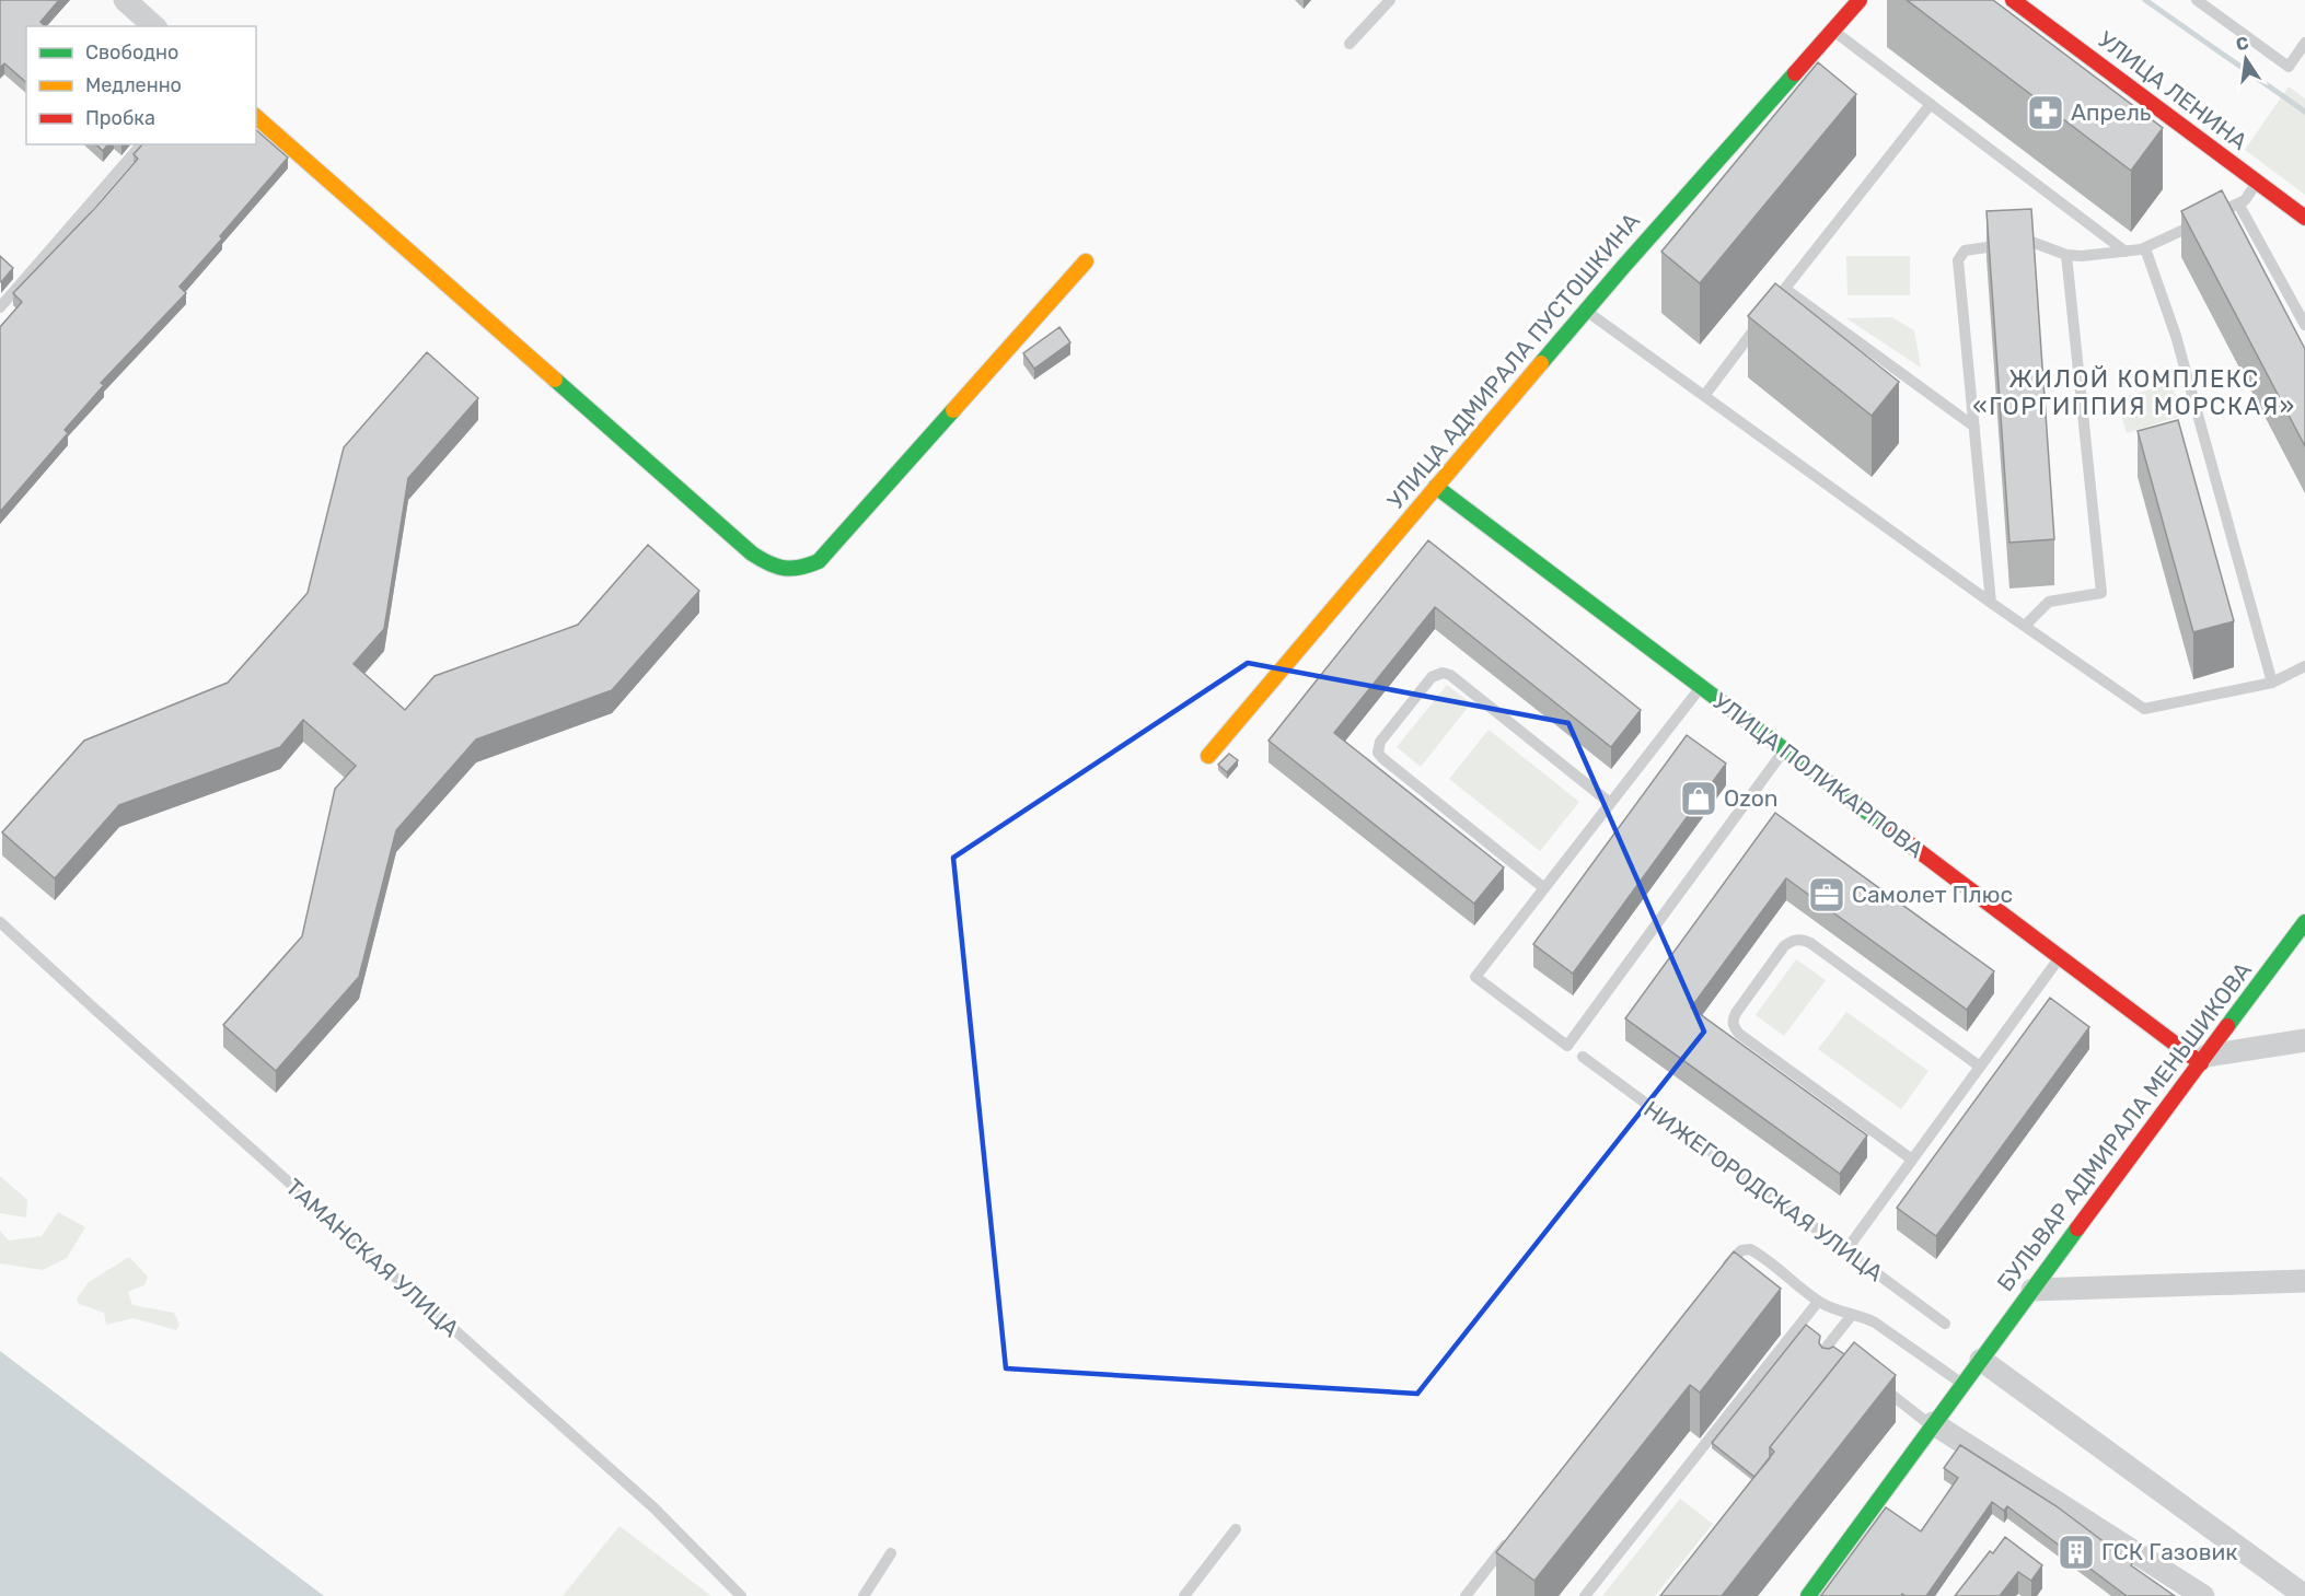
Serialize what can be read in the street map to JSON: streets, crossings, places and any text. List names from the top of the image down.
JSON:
{
  "streets": {
    "street": [
      "УЛИЦА ЛЕНИНА",
      "УЛИЦА АДМИРАЛА ПУСТОШКИНА",
      "УЛИЦА ПОЛИКАРПОВА",
      "БУЛЬВАР АДМИРАЛА МЕНЬШИКОВА"
    ],
    "lane": ["НИЖЕГОРОДСКАЯ УЛИЦА", "ТАМАНСКАЯ УЛИЦА"]
  },
  "crossings": [
    ["УЛИЦА АДМИРАЛА ПУСТОШКИНА", "УЛИЦА ПОЛИКАРПОВА"],
    ["УЛИЦА ПОЛИКАРПОВА", "БУЛЬВАР АДМИРАЛА МЕНЬШИКОВА"]
  ],
  "districts": ["ЖИЛОЙ КОМПЛЕКС «ГОРГИППИЯ МОРСКАЯ»"],
  "places": {
    "pharmacy": ["Апрель"],
    "shop": ["Ozon"],
    "office": ["Самолет Плюс"],
    "building": ["ГСК Газовик"]
  },
  "legend": ["Свободно", "Медленно", "Пробка"],
  "north": "top"
}
